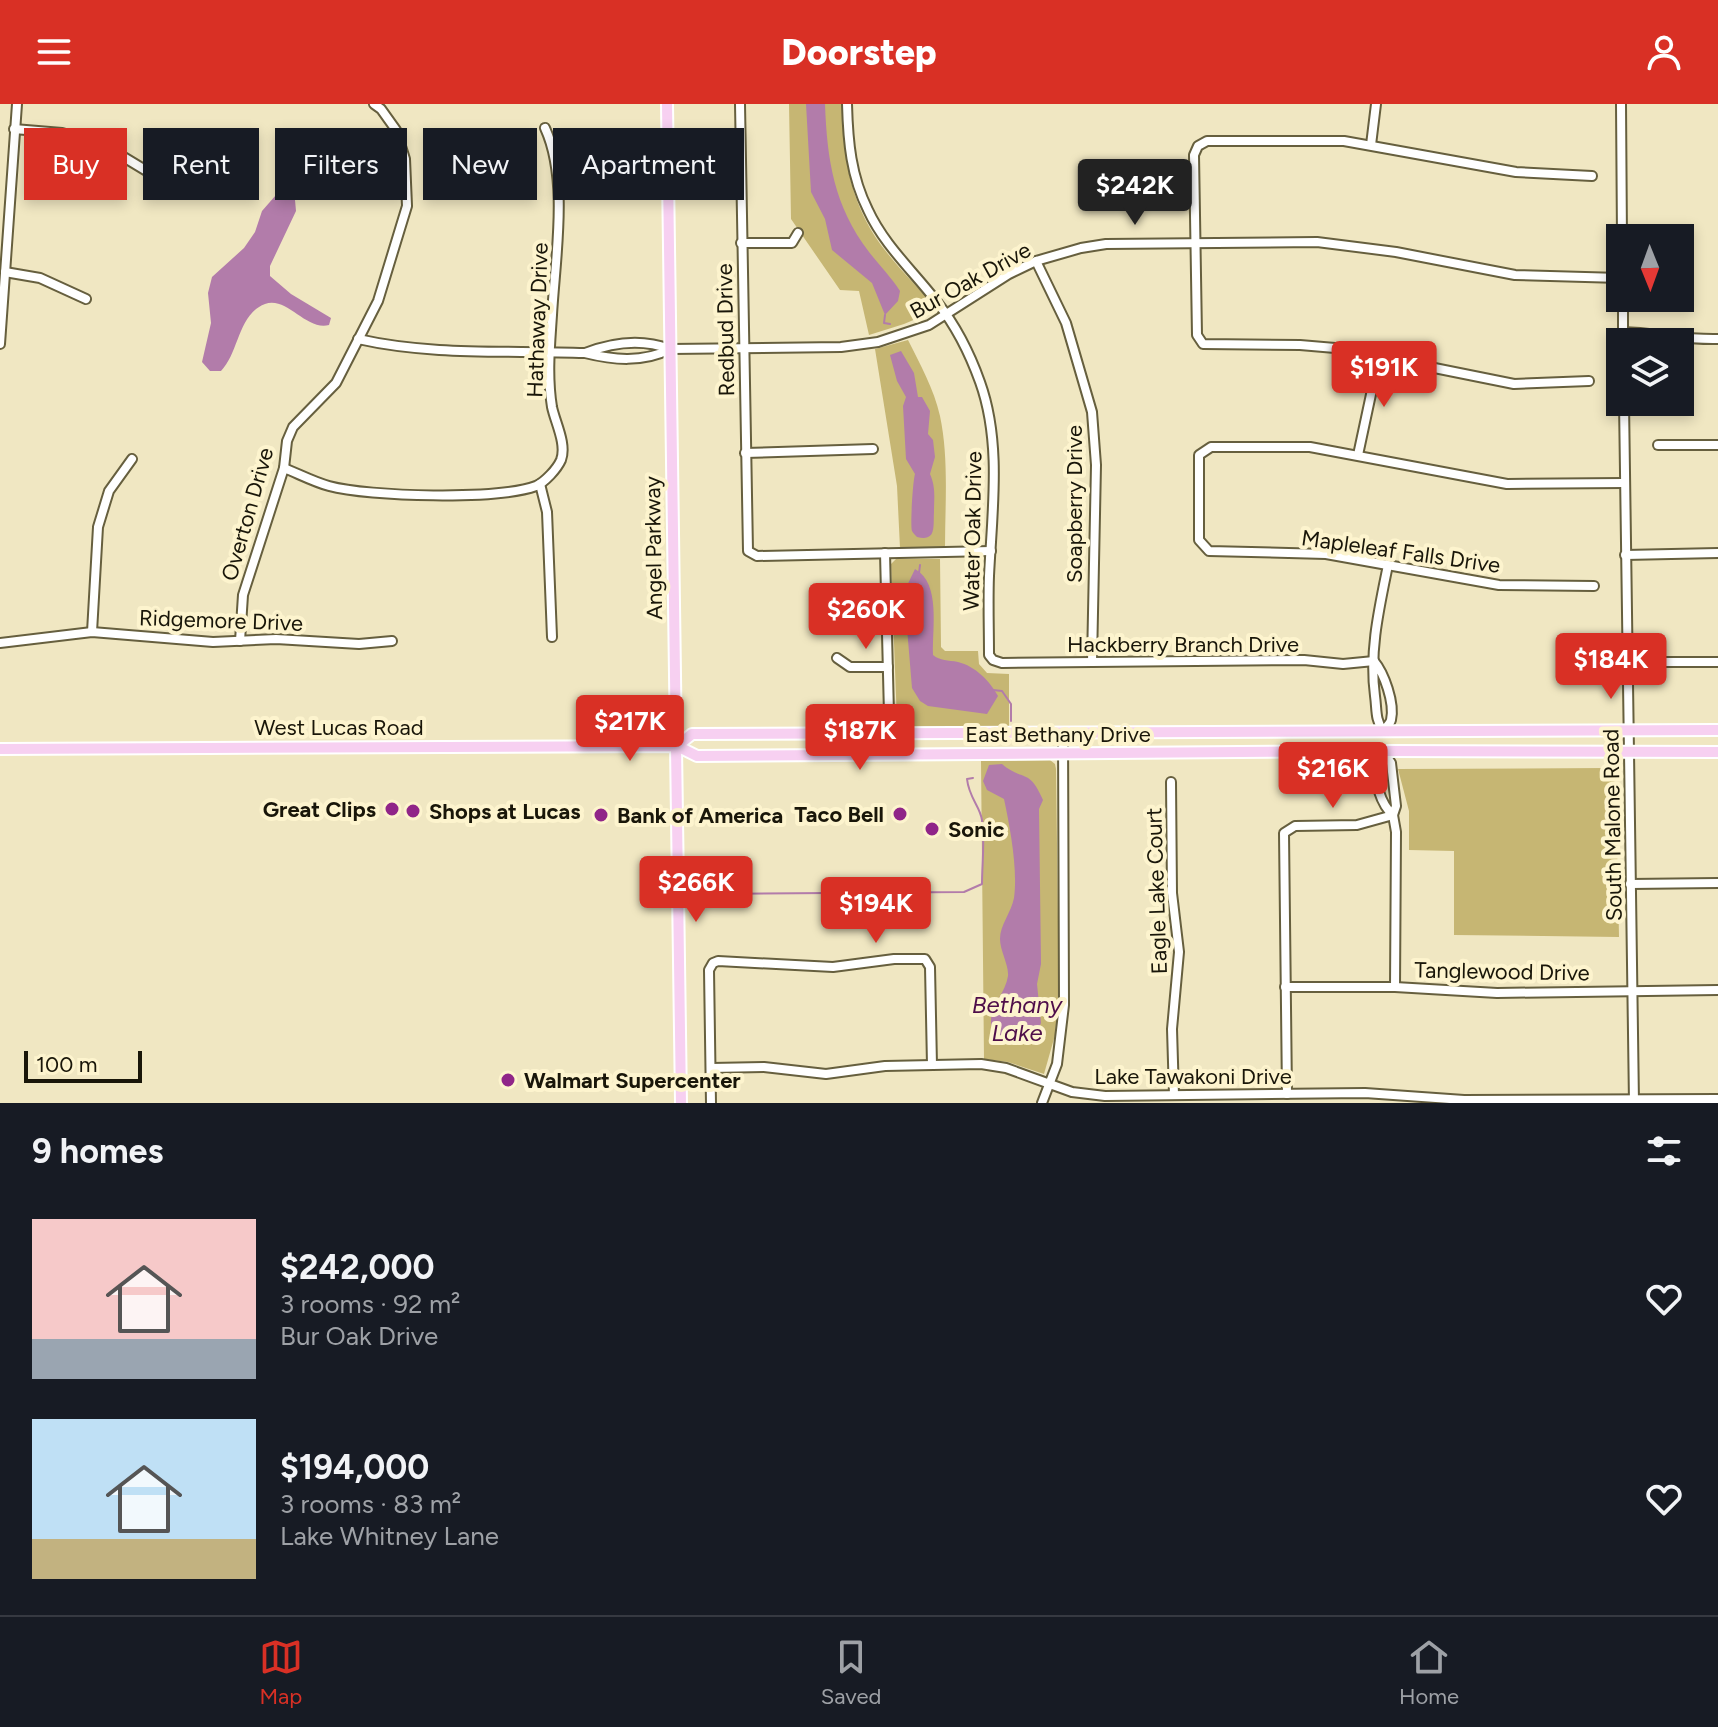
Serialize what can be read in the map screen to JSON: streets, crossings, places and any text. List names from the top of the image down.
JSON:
{
  "streets": {
    "main road": ["Angel Parkway", "West Lucas Road", "East Bethany Drive"],
    "street": [
      "Bur Oak Drive",
      "Hathaway Drive",
      "Redbud Drive",
      "Soapberry Drive",
      "Overton Drive",
      "Water Oak Drive",
      "Mapleleaf Falls Drive",
      "Ridgemore Drive",
      "Hackberry Branch Drive",
      "South Malone Road",
      "Eagle Lake Court",
      "Tanglewood Drive",
      "Lake Tawakoni Drive"
    ]
  },
  "crossings": [
    ["Bur Oak Drive", "Redbud Drive"],
    ["Bur Oak Drive", "Soapberry Drive"],
    ["Bur Oak Drive", "Water Oak Drive"],
    ["Bur Oak Drive", "Angel Parkway"],
    ["Soapberry Drive", "Hackberry Branch Drive"],
    ["Overton Drive", "Ridgemore Drive"],
    ["Water Oak Drive", "Hackberry Branch Drive"],
    ["Angel Parkway", "West Lucas Road"],
    ["Angel Parkway", "East Bethany Drive"],
    ["West Lucas Road", "East Bethany Drive"],
    ["East Bethany Drive", "South Malone Road"],
    ["South Malone Road", "Tanglewood Drive"],
    ["South Malone Road", "Lake Tawakoni Drive"],
    ["Eagle Lake Court", "Lake Tawakoni Drive"]
  ],
  "water": ["Bethany Lake"],
  "places": [
    "Great Clips",
    "Shops at Lucas",
    "Taco Bell",
    "Bank of America",
    "Sonic",
    "Walmart Supercenter"
  ],
  "scale_bar": "100 m",
  "north": "bottom",
  "page": {
    "header": "Doorstep",
    "chip": [
      "Buy",
      "Rent",
      "Filters",
      "New",
      "Apartment"
    ],
    "price": [
      "$242K",
      "$191K",
      "$260K",
      "$184K",
      "$217K",
      "$187K",
      "$216K",
      "$266K",
      "$194K"
    ],
    "scale": "100 m",
    "heading": "9 homes",
    "list": [
      {
        "name": "$242,000",
        "note": "3 rooms · 92 m² · Bur Oak Drive"
      },
      {
        "name": "$194,000",
        "note": "3 rooms · 83 m² · Lake Whitney Lane"
      }
    ],
    "tabs": ["Map", "Saved", "Home"]
  }
}
